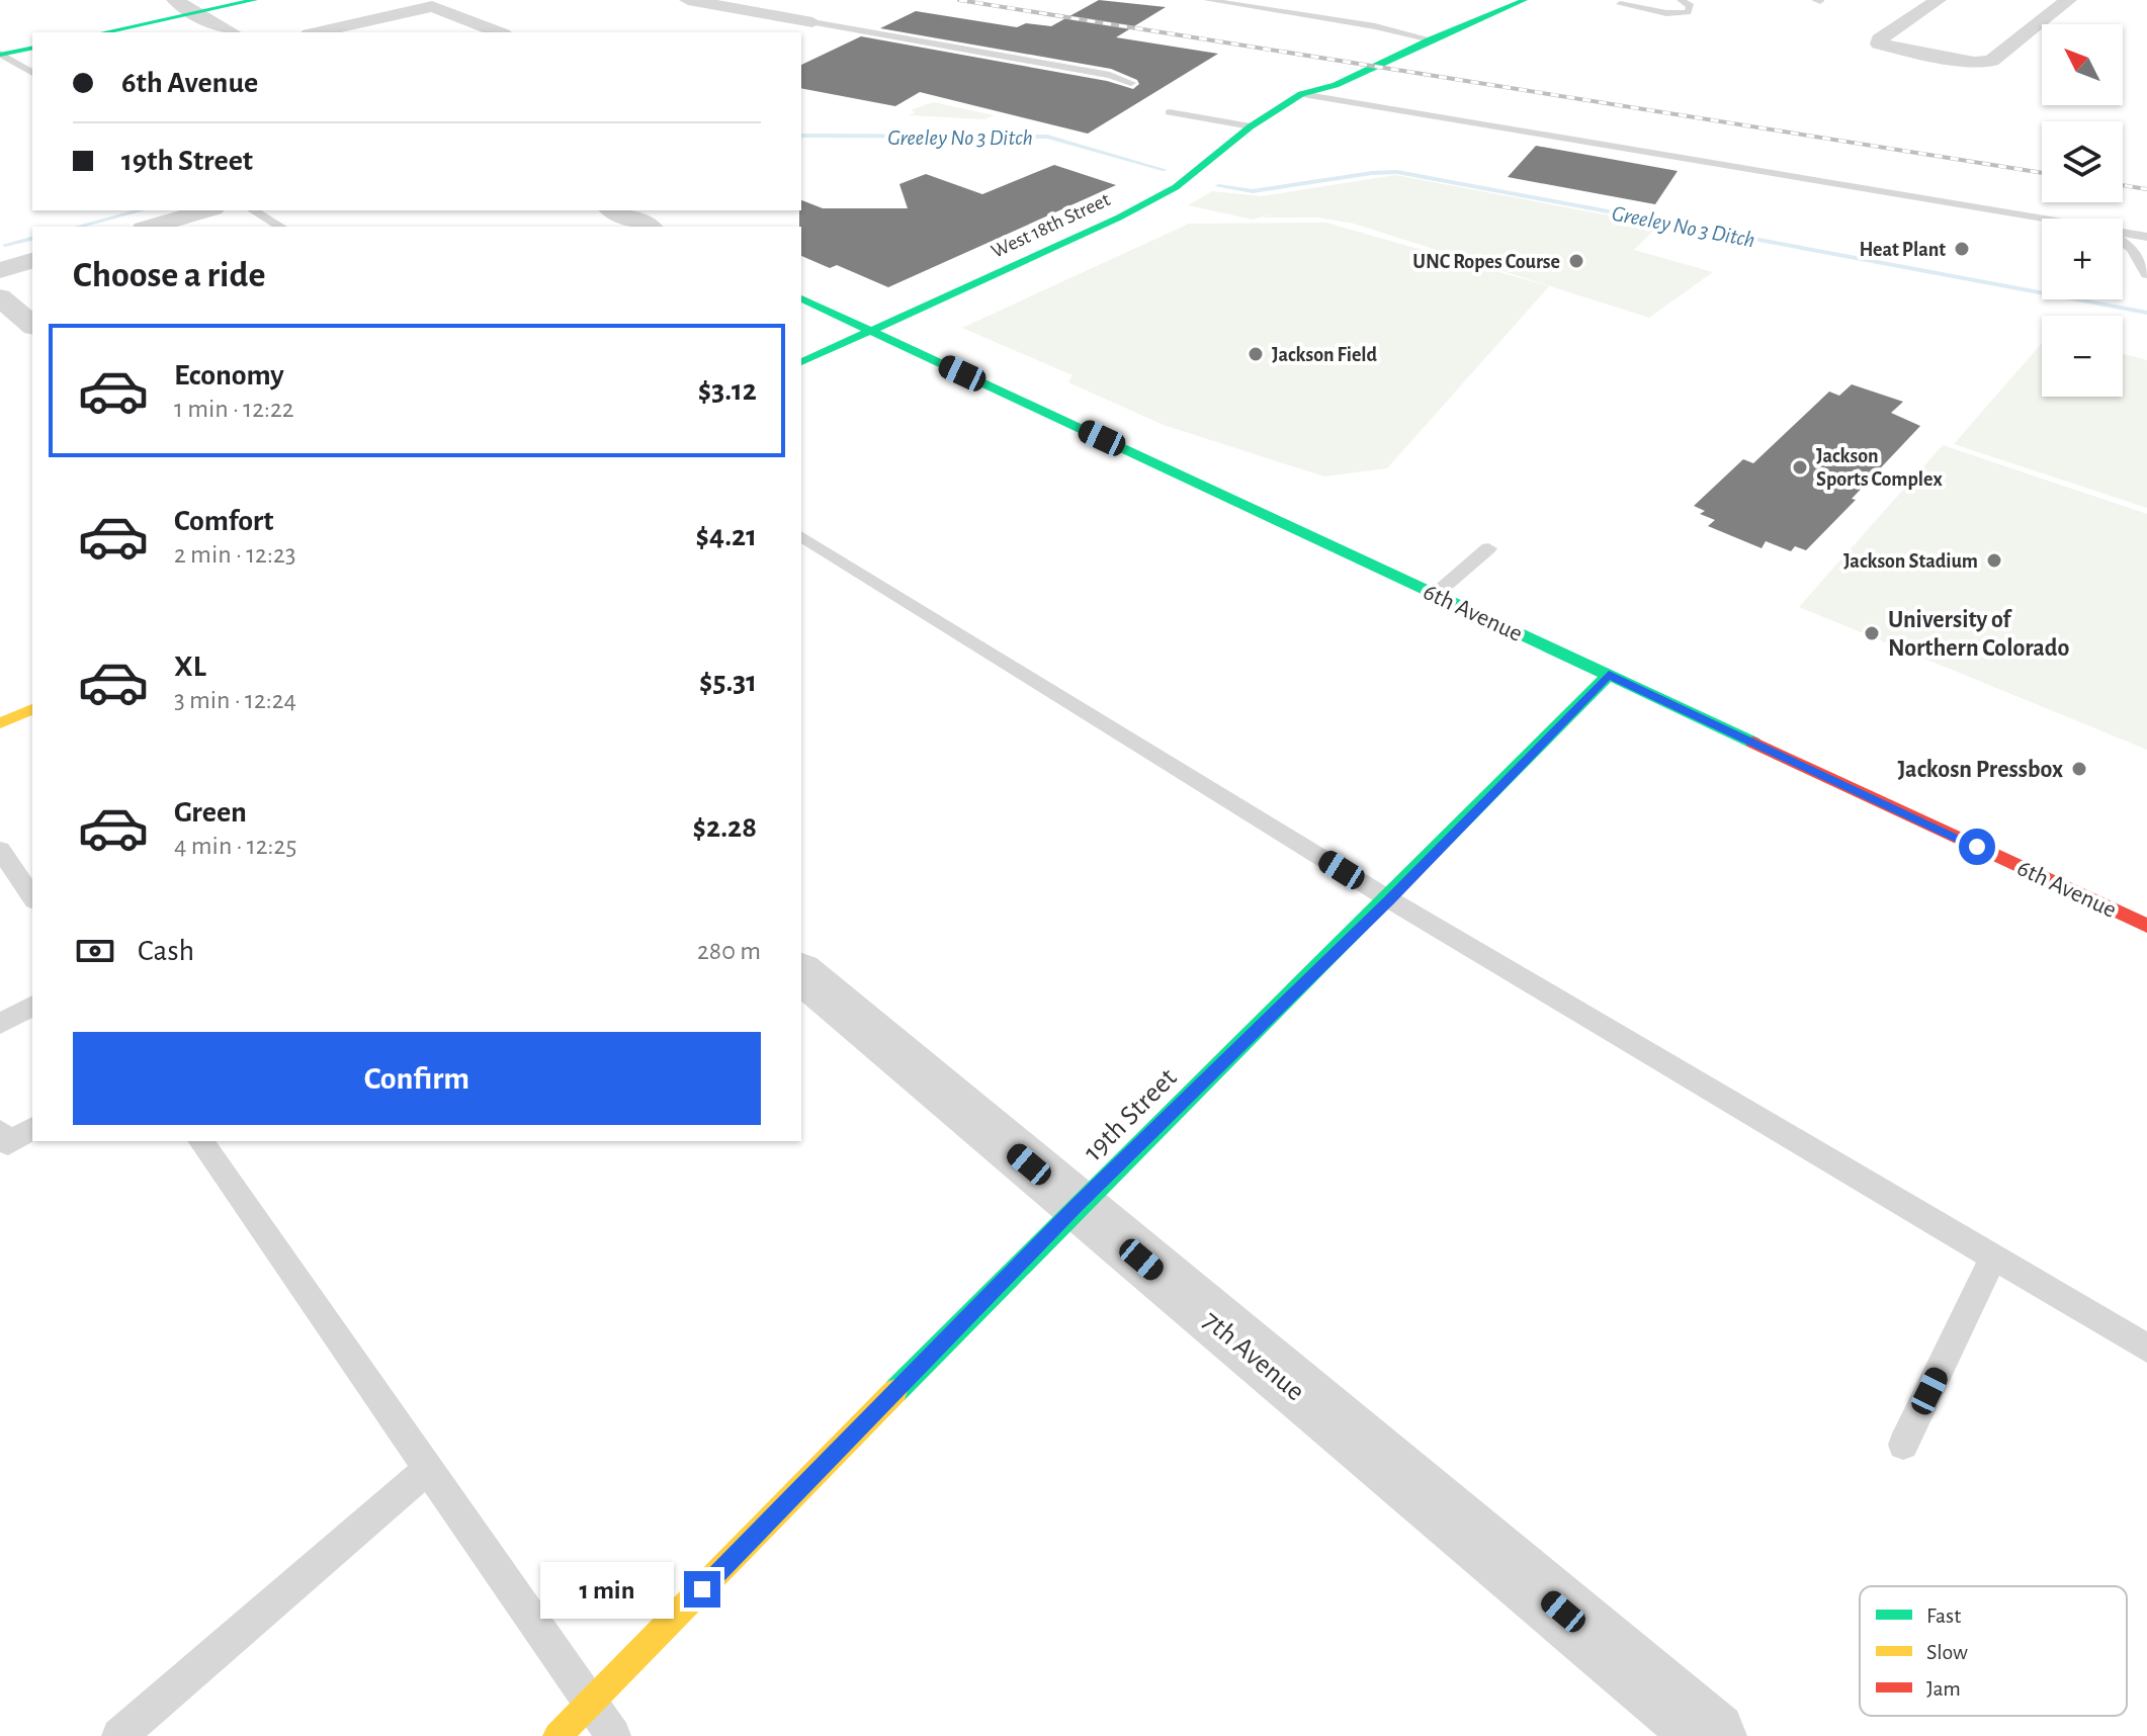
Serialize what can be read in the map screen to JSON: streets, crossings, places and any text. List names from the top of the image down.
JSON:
{
  "streets": {
    "street": [
      "West 18th Street",
      "6th Avenue",
      "19th Street",
      "7th Avenue"
    ]
  },
  "crossings": [
    ["West 18th Street", "6th Avenue"],
    ["6th Avenue", "19th Street"],
    ["19th Street", "7th Avenue"]
  ],
  "water": ["Greeley No 3 Ditch"],
  "places": [
    "Heat Plant",
    "UNC Ropes Course",
    "Jackson Field",
    "Jackson Sports Complex",
    "Jackson Stadium",
    "University of Northern Colorado",
    "Jackosn Pressbox"
  ],
  "legend": ["Fast", "Slow", "Jam"],
  "north": "top left",
  "page": {
    "map_buttons": ["+", "−"],
    "banner": ["6th Avenue", "19th Street"],
    "heading": "Choose a ride",
    "list": [
      {
        "name": "Economy",
        "note": "1 min · 12:22",
        "value": "$3.12"
      },
      {
        "name": "Comfort",
        "note": "2 min · 12:23",
        "value": "$4.21"
      },
      {
        "name": "XL",
        "note": "3 min · 12:24",
        "value": "$5.31"
      },
      {
        "name": "Green",
        "note": "4 min · 12:25",
        "value": "$2.28"
      }
    ],
    "pay": ["Cash", "280 m"],
    "buttons": "Confirm",
    "bubble": "1 min"
  }
}
